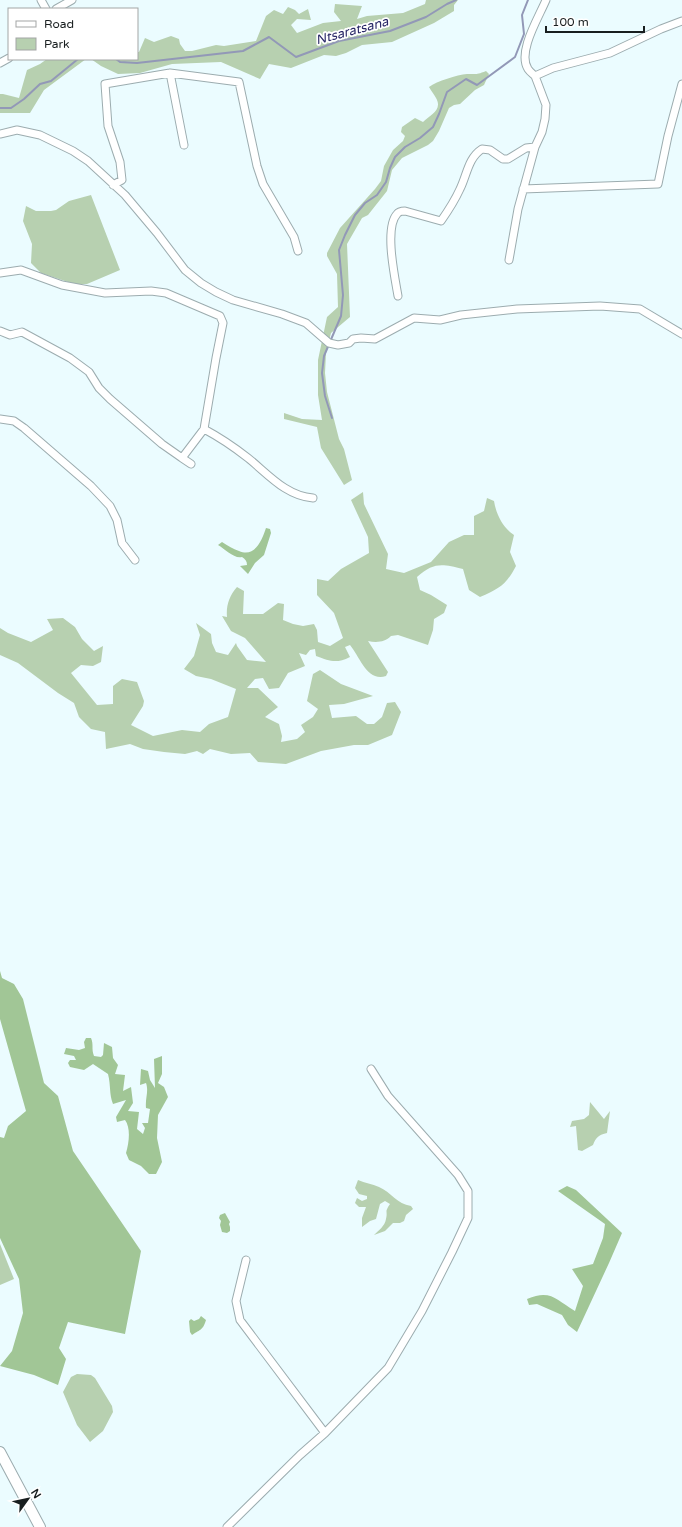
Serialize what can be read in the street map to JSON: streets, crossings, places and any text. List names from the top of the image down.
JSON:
{
  "water": ["Ntsaratsana"],
  "legend": ["Road", "Park"],
  "scale_bar": "100 m",
  "north": "top right"
}
